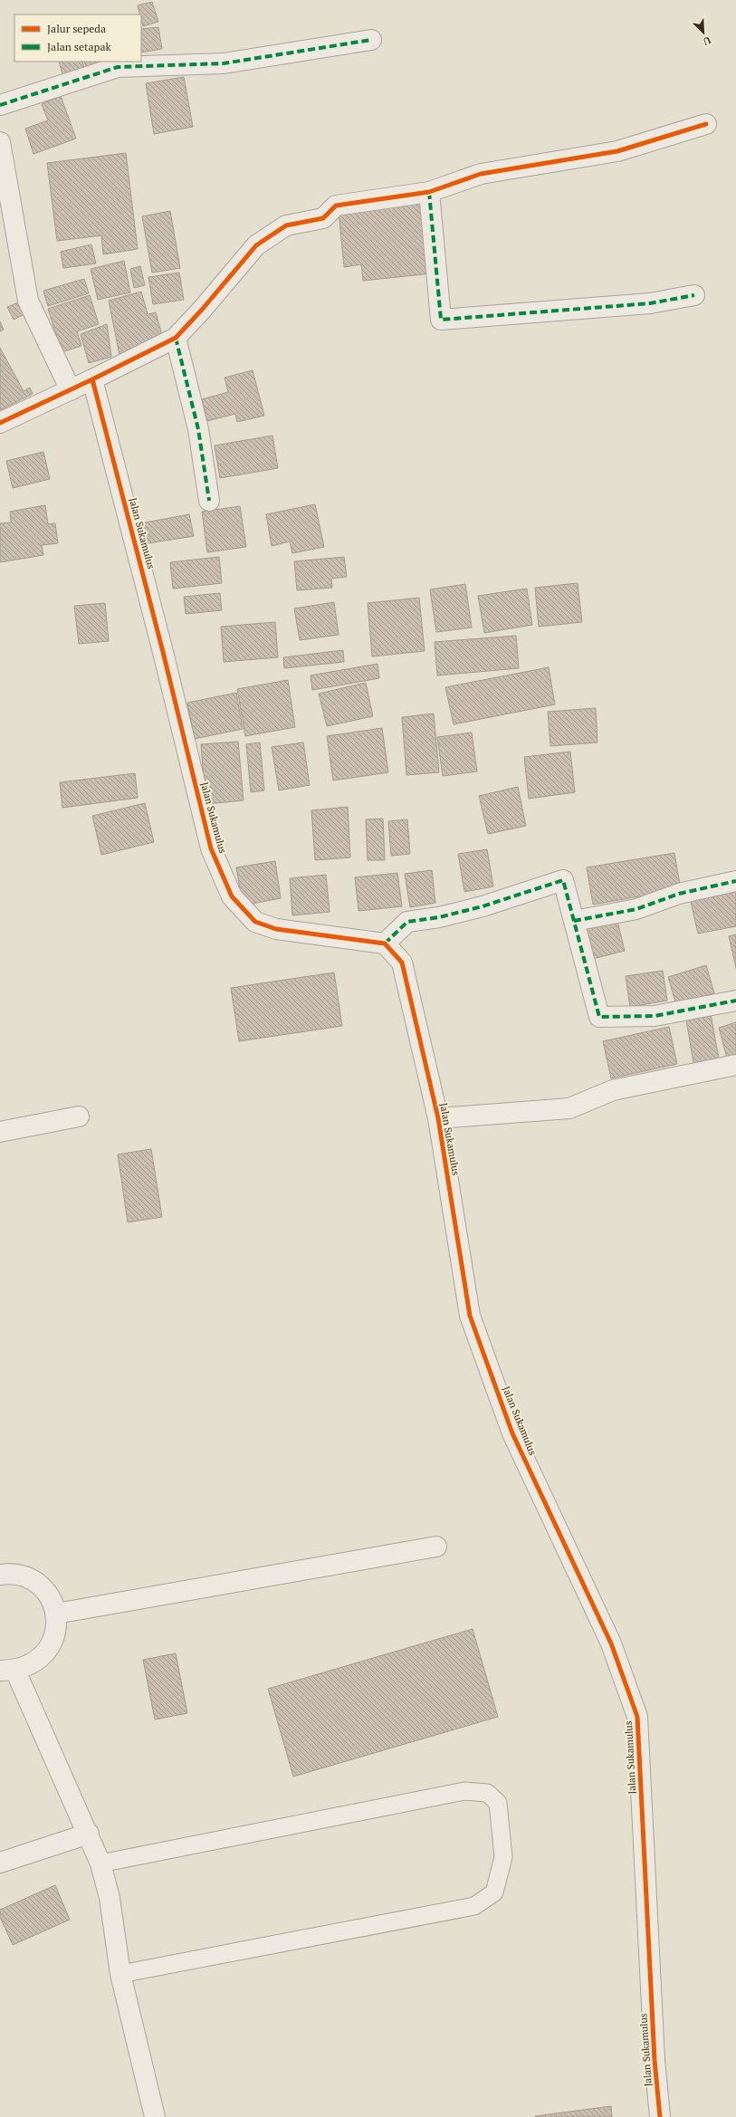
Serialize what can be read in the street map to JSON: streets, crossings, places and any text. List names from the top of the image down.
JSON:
{
  "streets": {
    "street": ["Jalan Sukamulus"]
  },
  "legend": ["Jalur sepeda", "Jalan setapak"],
  "north": "bottom right"
}
